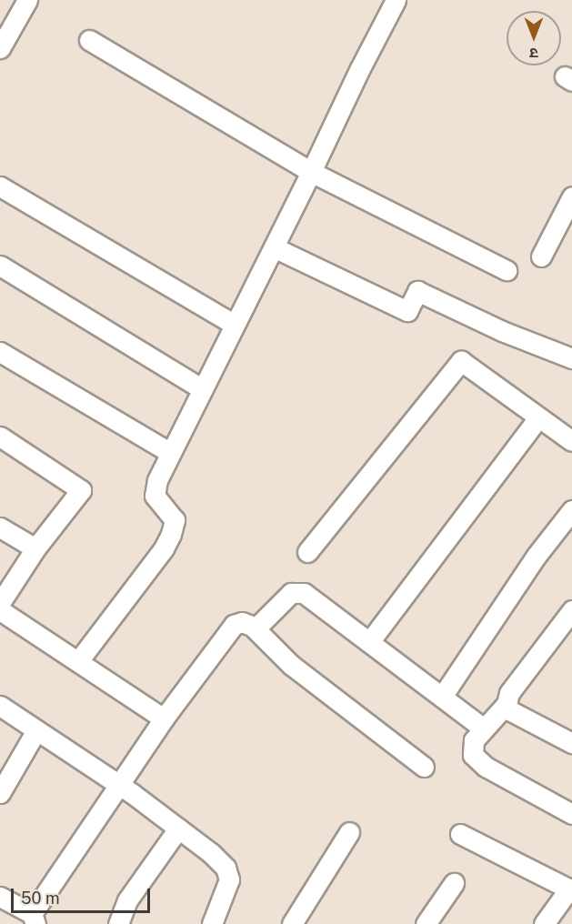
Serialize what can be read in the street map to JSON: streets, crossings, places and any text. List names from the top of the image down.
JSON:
{
  "scale_bar": "50 m",
  "north": "bottom"
}
